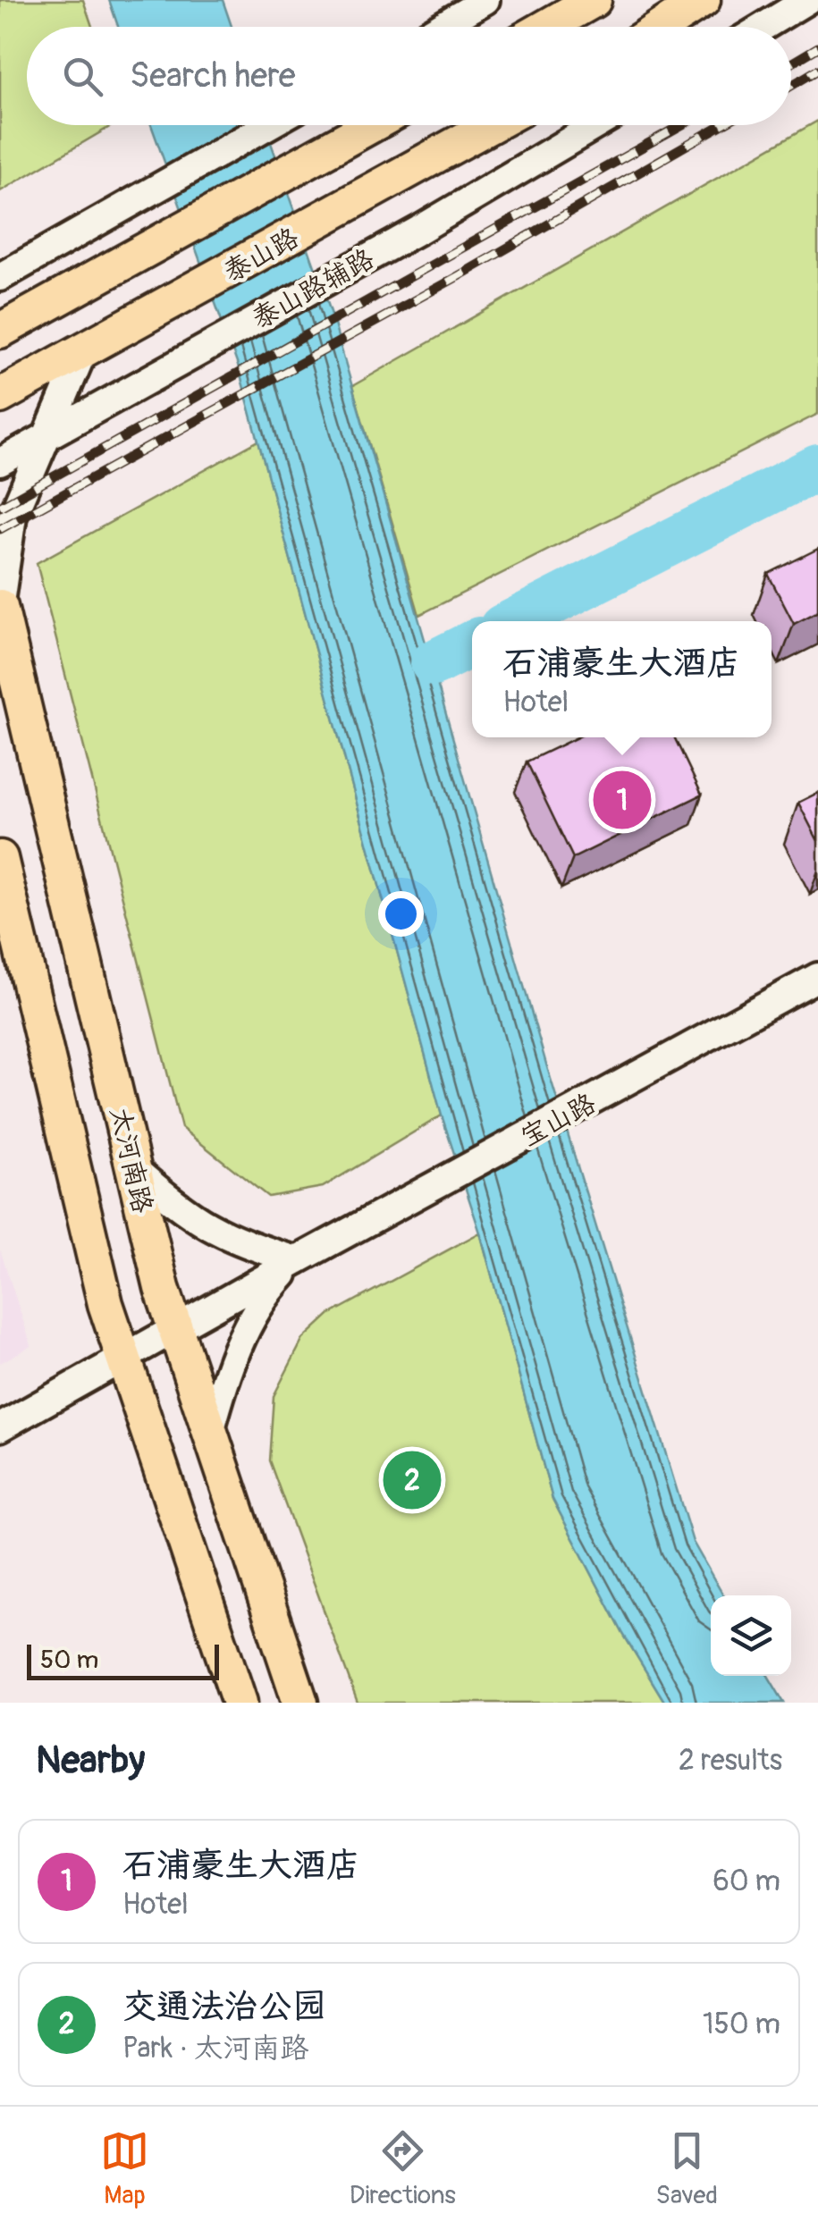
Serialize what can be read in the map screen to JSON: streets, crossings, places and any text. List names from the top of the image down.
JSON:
{
  "streets": {
    "main road": ["泰山路", "太河南路"],
    "street": ["泰山路辅路", "宝山路"]
  },
  "crossings": [
    ["宝山路", "太河南路"]
  ],
  "scale_bar": "50 m",
  "page": {
    "search": "Search here",
    "popup": ["石浦豪生大酒店", "Hotel"],
    "pins": ["1", "2"],
    "scale": "50 m",
    "heading": ["Nearby", "2 results"],
    "list": [
      {
        "mark": "1",
        "name": "石浦豪生大酒店",
        "note": "Hotel",
        "value": "60 m"
      },
      {
        "mark": "2",
        "name": "交通法治公园",
        "note": "Park · 太河南路",
        "value": "150 m"
      }
    ],
    "nav": ["Map", "Directions", "Saved"]
  }
}
